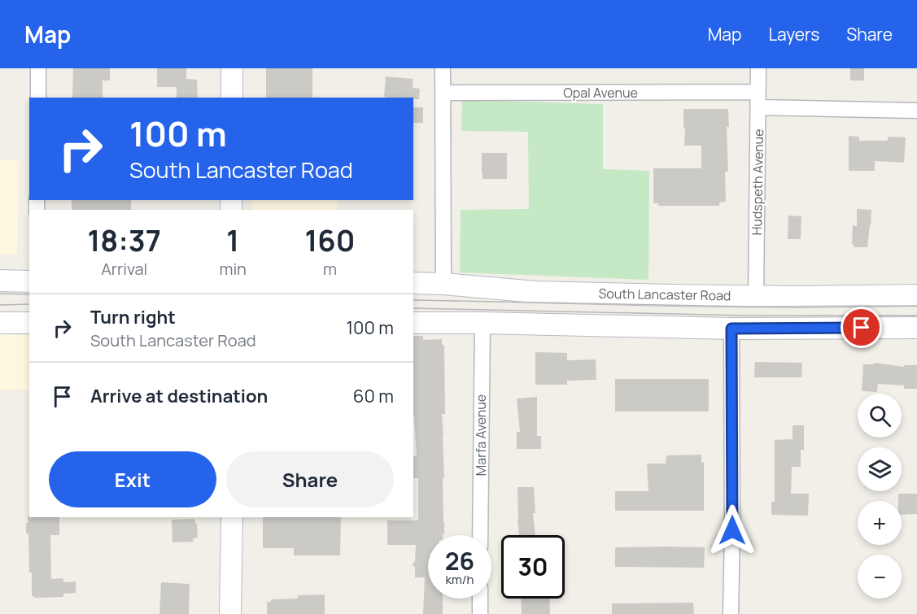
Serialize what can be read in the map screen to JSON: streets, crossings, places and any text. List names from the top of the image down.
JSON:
{
  "streets": {
    "main road": ["South Lancaster Road"],
    "street": ["Opal Avenue", "Hudspeth Avenue", "Marfa Avenue"]
  },
  "crossings": [
    ["Opal Avenue", "Hudspeth Avenue"],
    ["Hudspeth Avenue", "South Lancaster Road"]
  ],
  "page": {
    "header": "Map",
    "nav": ["Map", "Layers", "Share"],
    "turn": ["100 m", "South Lancaster Road"],
    "eta": [
      "18:37",
      "Arrival",
      "1",
      "min",
      "160",
      "m"
    ],
    "list": [
      {
        "name": "Turn right",
        "note": "South Lancaster Road",
        "value": "100 m"
      },
      {
        "name": "Arrive at destination",
        "value": "60 m"
      }
    ],
    "map_buttons": ["+", "−"],
    "buttons": ["Exit", "Share"],
    "speed": "26 km/h",
    "limit": "30"
  }
}
